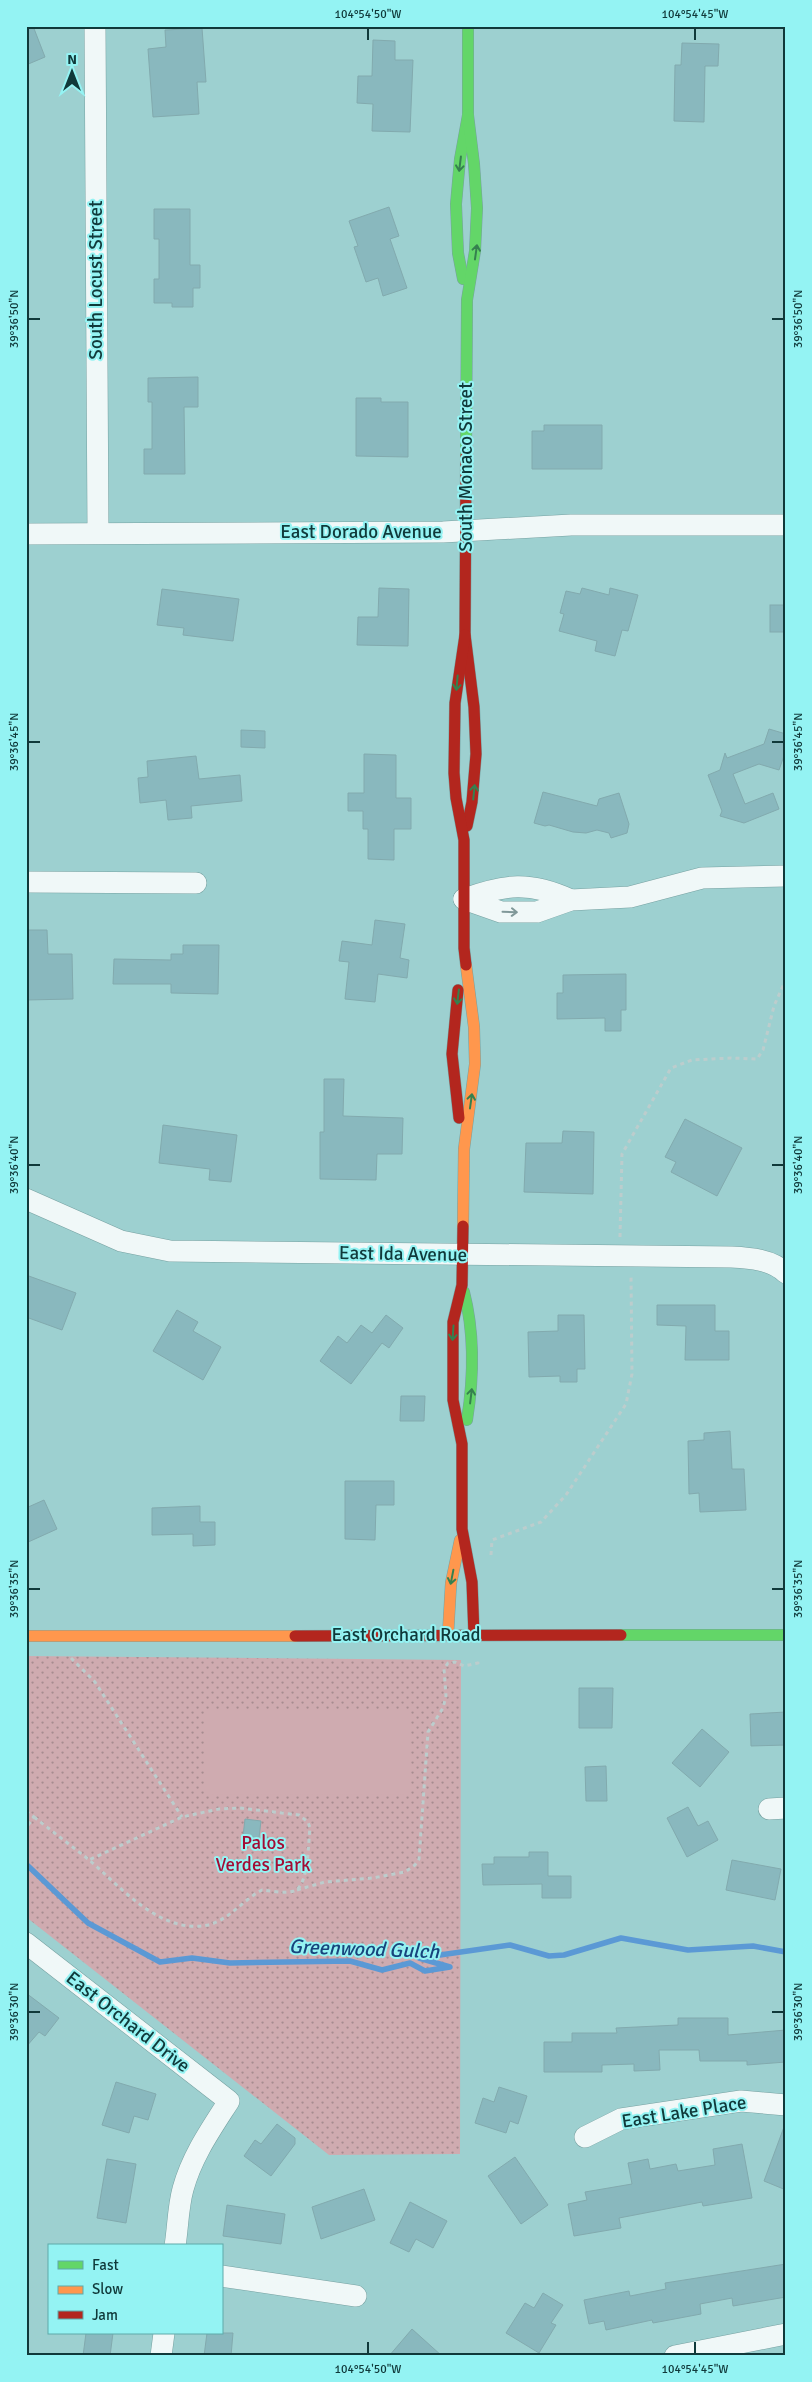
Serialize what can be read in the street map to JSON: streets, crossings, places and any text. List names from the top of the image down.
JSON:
{
  "streets": {
    "street": [
      "South Locust Street",
      "South Monaco Street",
      "East Dorado Avenue",
      "East Ida Avenue",
      "East Orchard Road",
      "East Orchard Drive",
      "East Lake Place"
    ]
  },
  "crossings": [
    ["South Locust Street", "East Dorado Avenue"],
    ["South Monaco Street", "East Dorado Avenue"],
    ["South Monaco Street", "East Ida Avenue"],
    ["South Monaco Street", "East Orchard Road"]
  ],
  "water": ["Greenwood Gulch"],
  "parks": ["Palos Verdes Park"],
  "legend": ["Fast", "Slow", "Jam"],
  "north": "top",
  "coordinates": [
    "104°54'50\"W",
    "104°54'45\"W",
    "39°36'50\"N",
    "39°36'45\"N",
    "39°36'40\"N",
    "39°36'35\"N",
    "39°36'30\"N"
  ]
}
